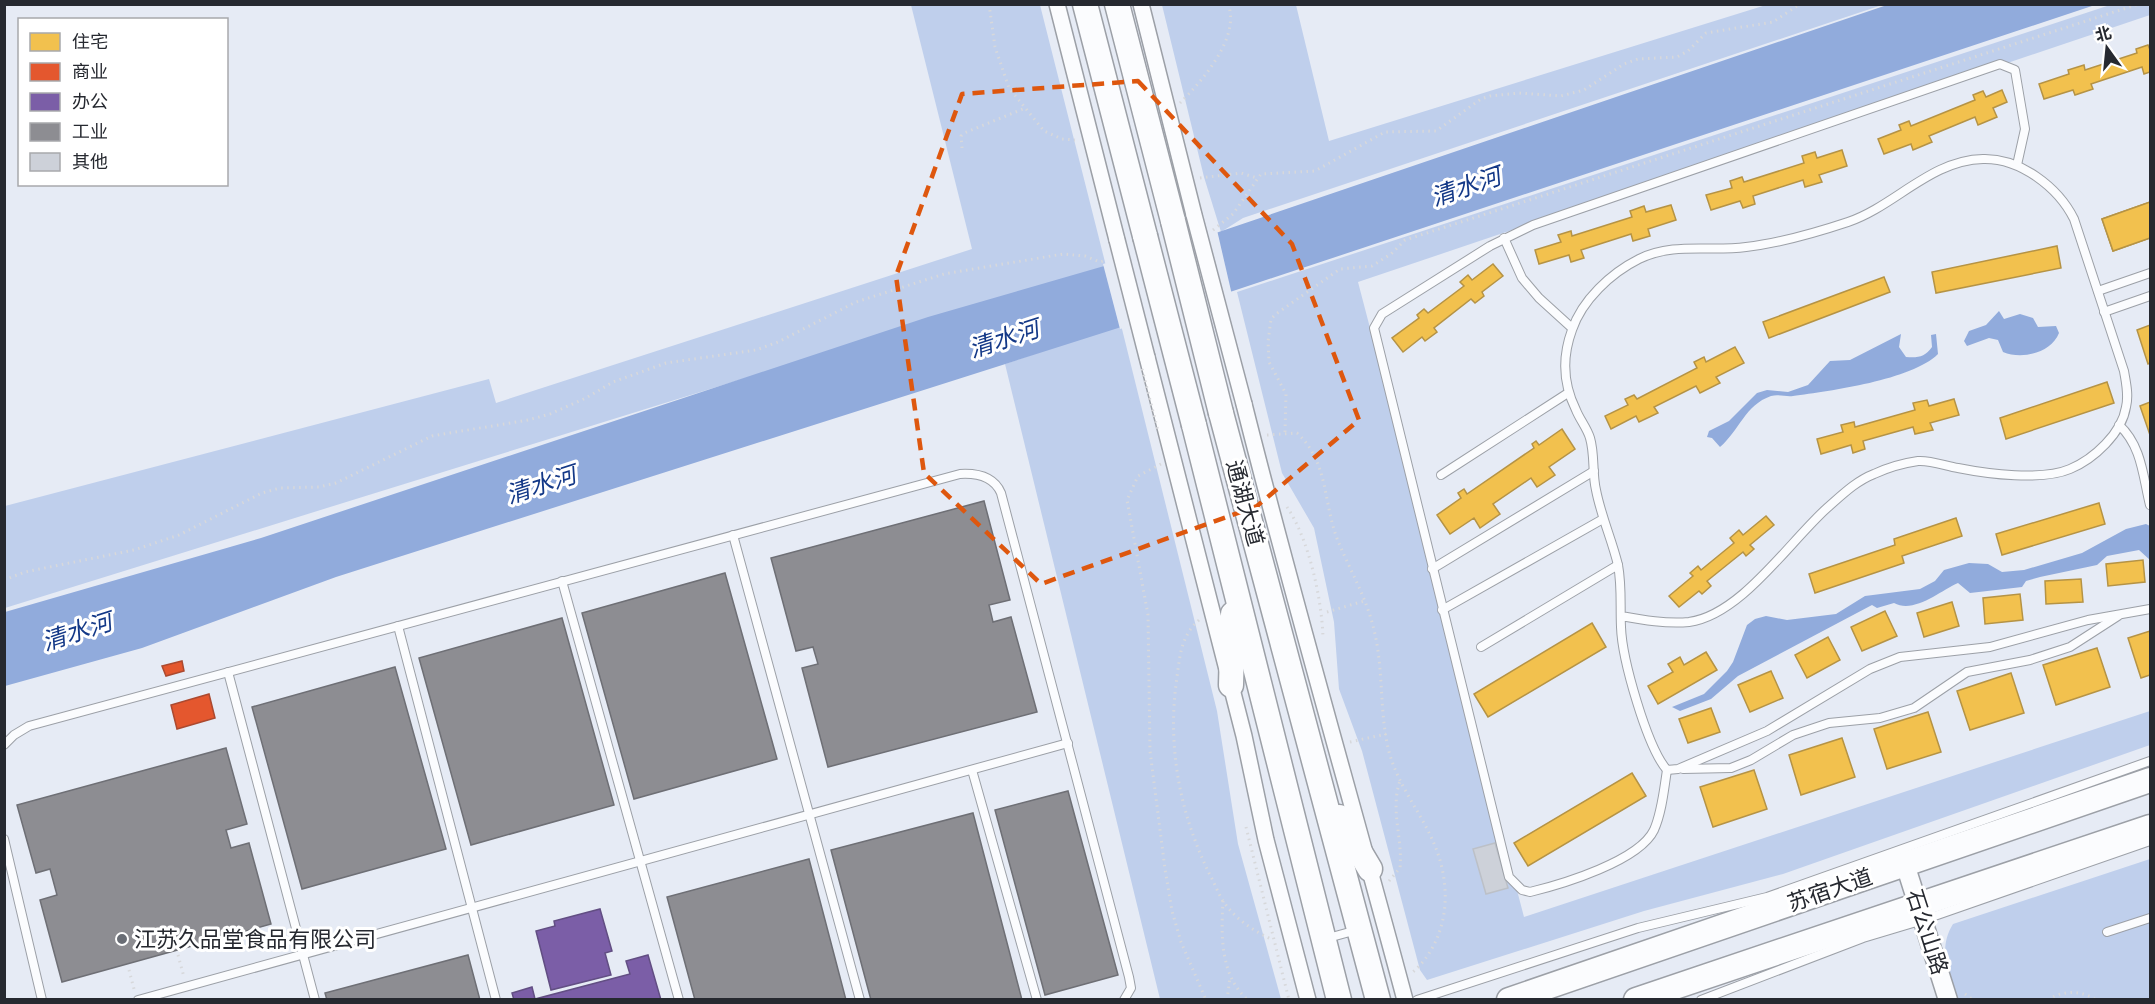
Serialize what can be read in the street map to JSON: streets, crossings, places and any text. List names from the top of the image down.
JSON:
{
  "streets": {
    "main road": ["通湖大道", "苏宿大道"],
    "street": ["石公山路"]
  },
  "crossings": [
    ["苏宿大道", "石公山路"]
  ],
  "water": ["清水河"],
  "places": ["江苏久品堂食品有限公司"],
  "legend": [
    "住宅",
    "商业",
    "办公",
    "工业",
    "其他"
  ],
  "north": "top"
}
